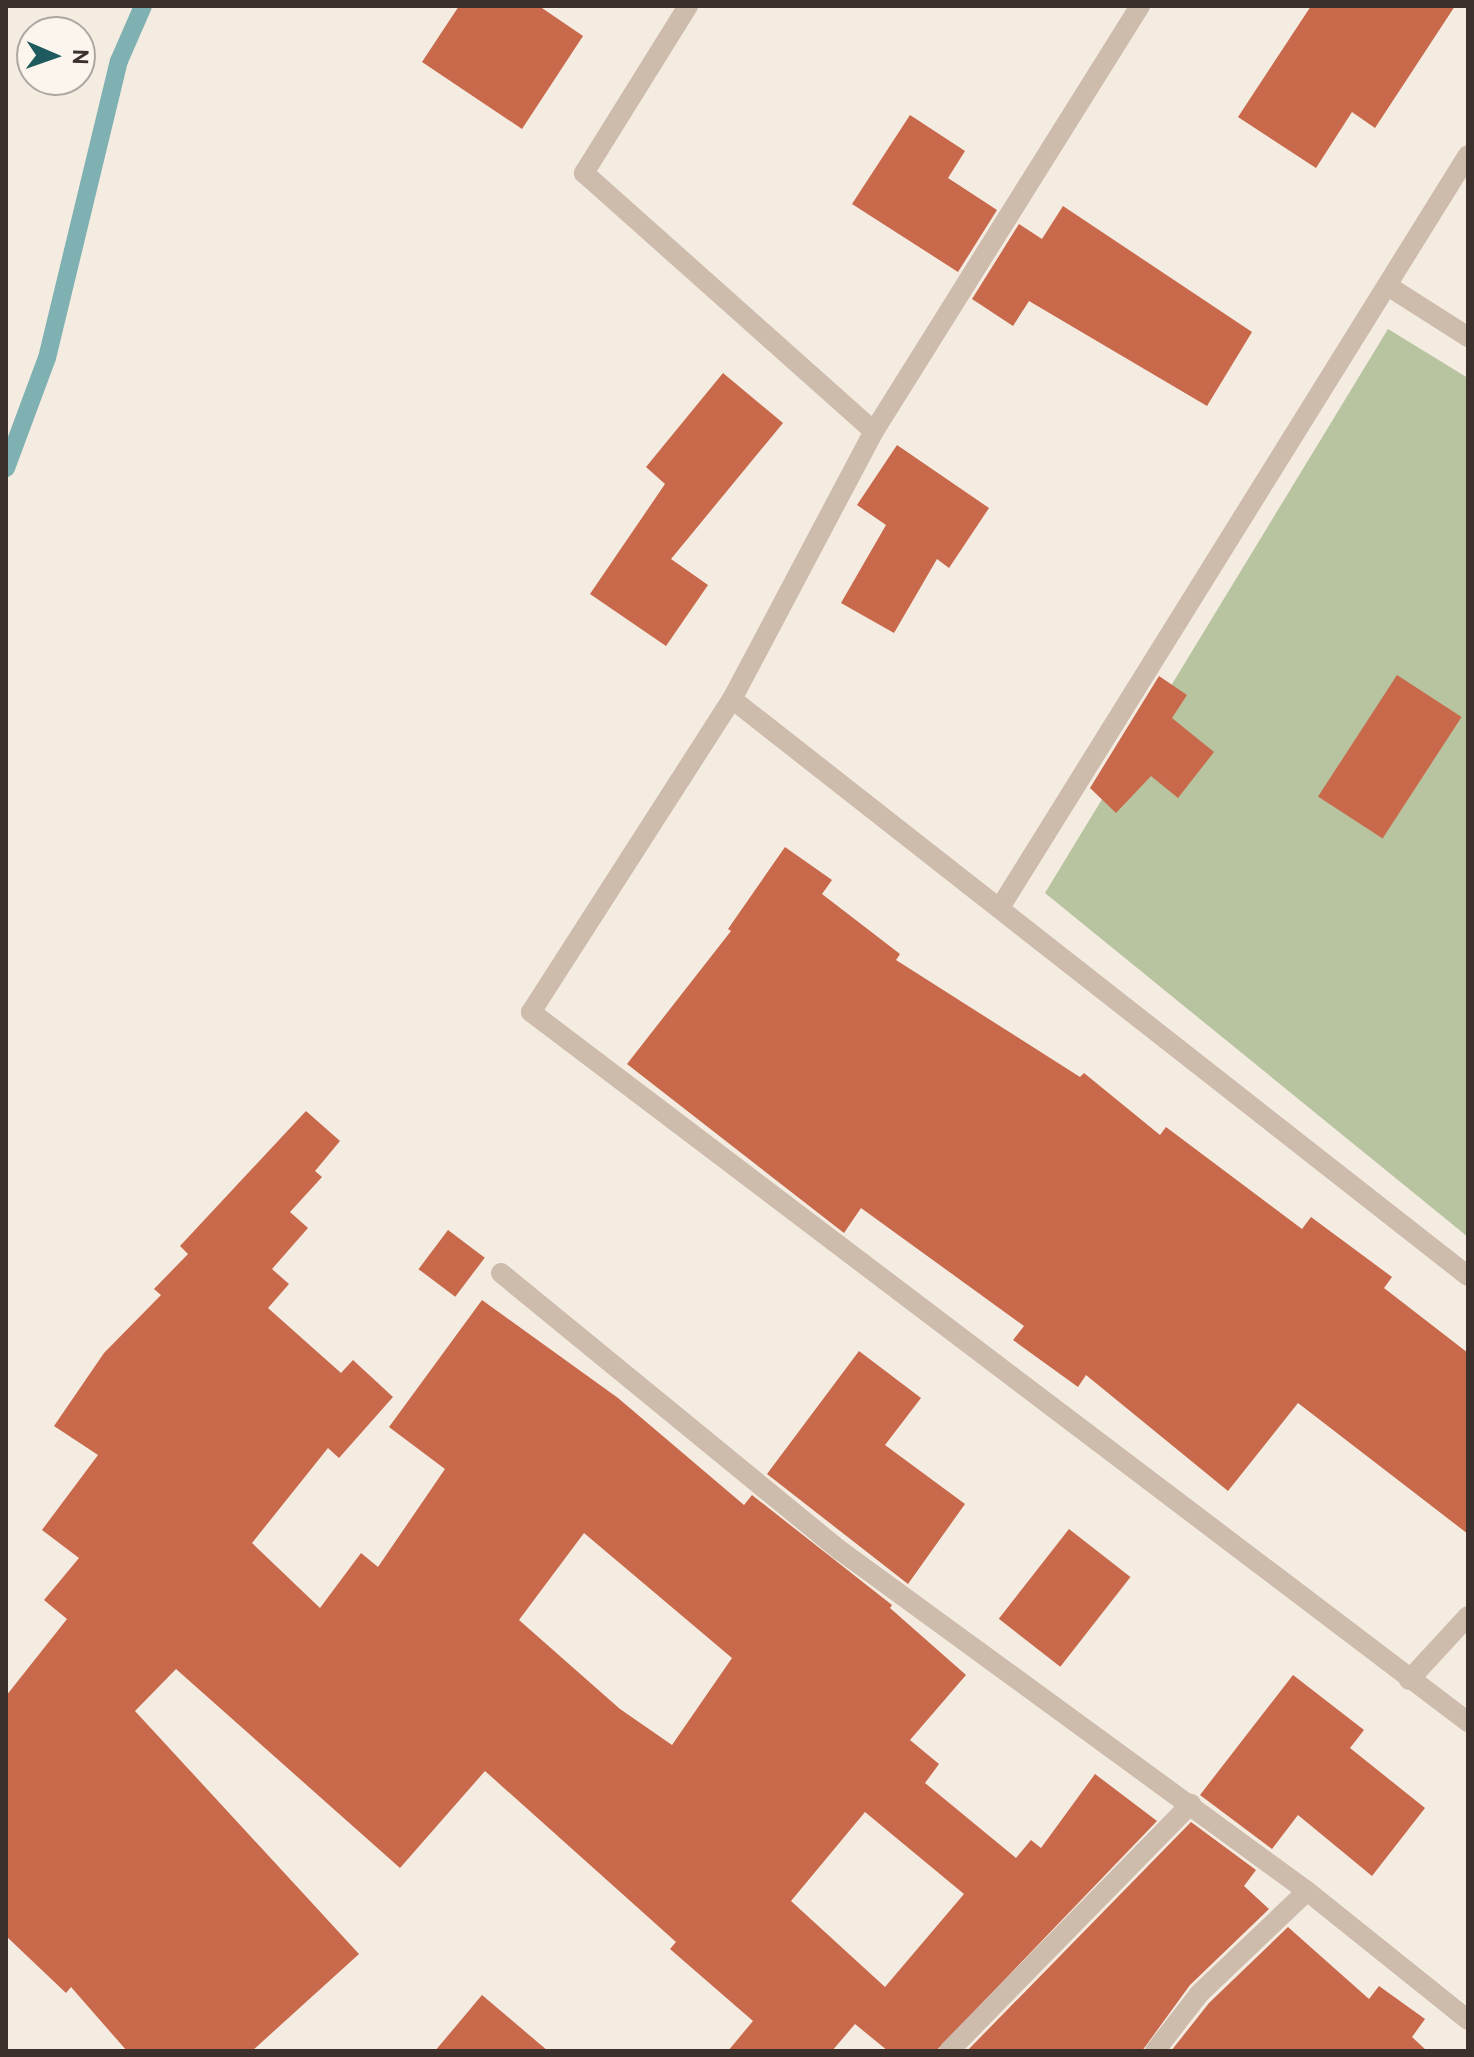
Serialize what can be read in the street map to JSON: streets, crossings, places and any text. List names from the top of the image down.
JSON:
{
  "north": "right"
}
